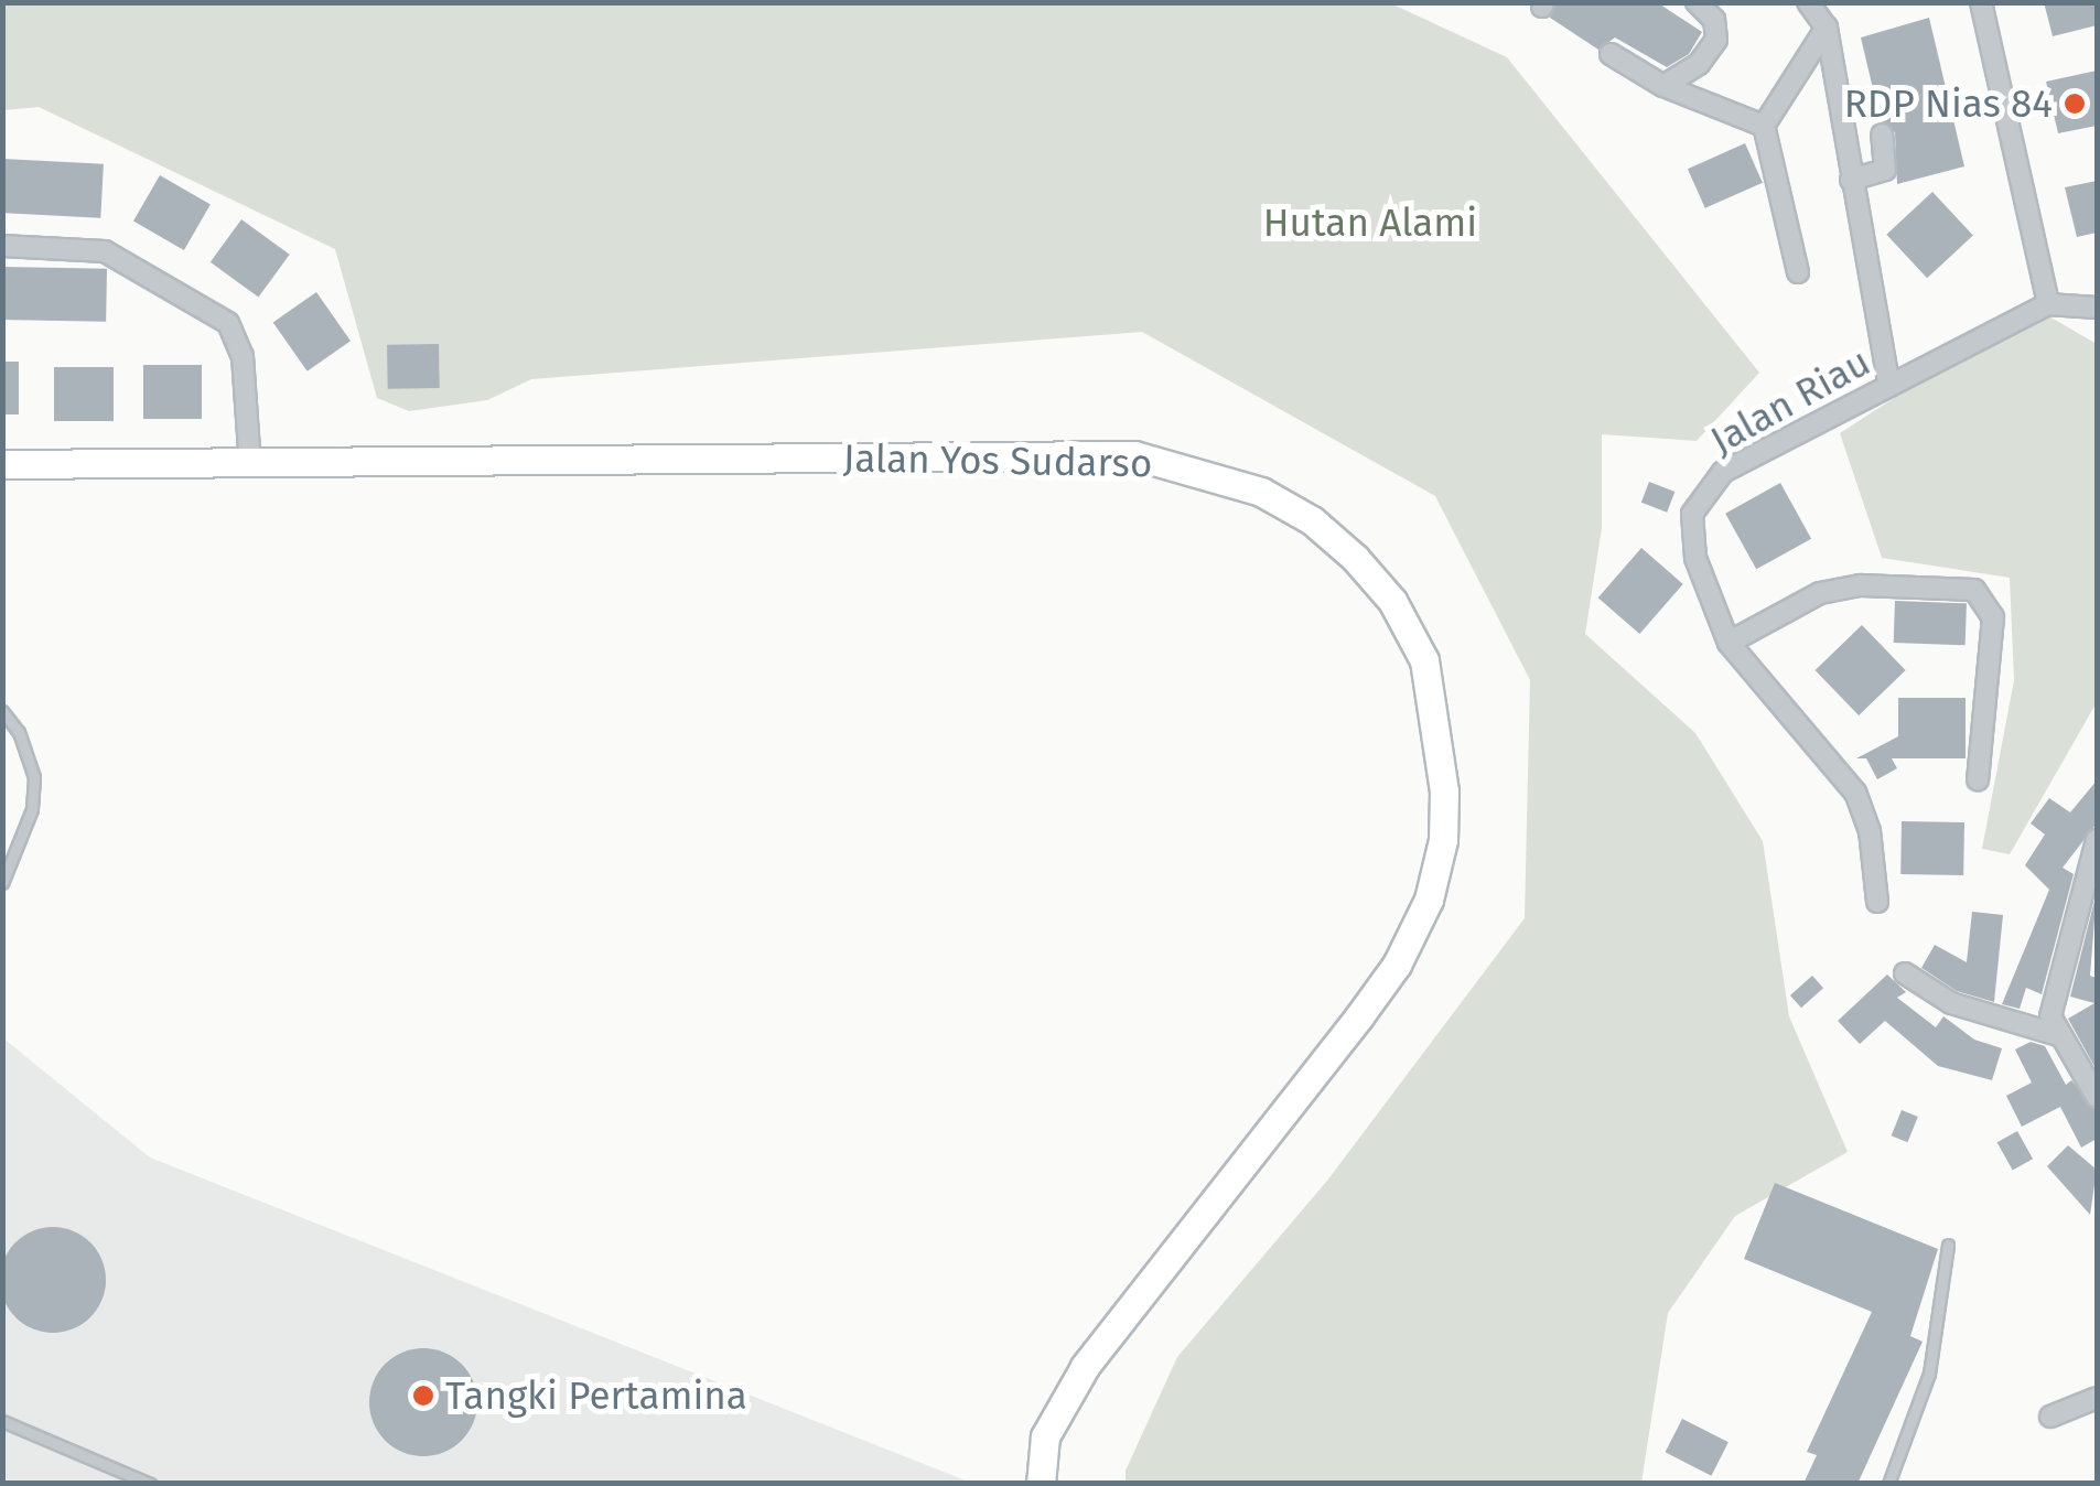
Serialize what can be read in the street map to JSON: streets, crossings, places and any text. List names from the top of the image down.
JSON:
{
  "streets": {
    "main road": ["Jalan Yos Sudarso"],
    "street": ["Jalan Riau"]
  },
  "parks": ["Hutan Alami"],
  "places": ["RDP Nias 84", "Tangki Pertamina"]
}
